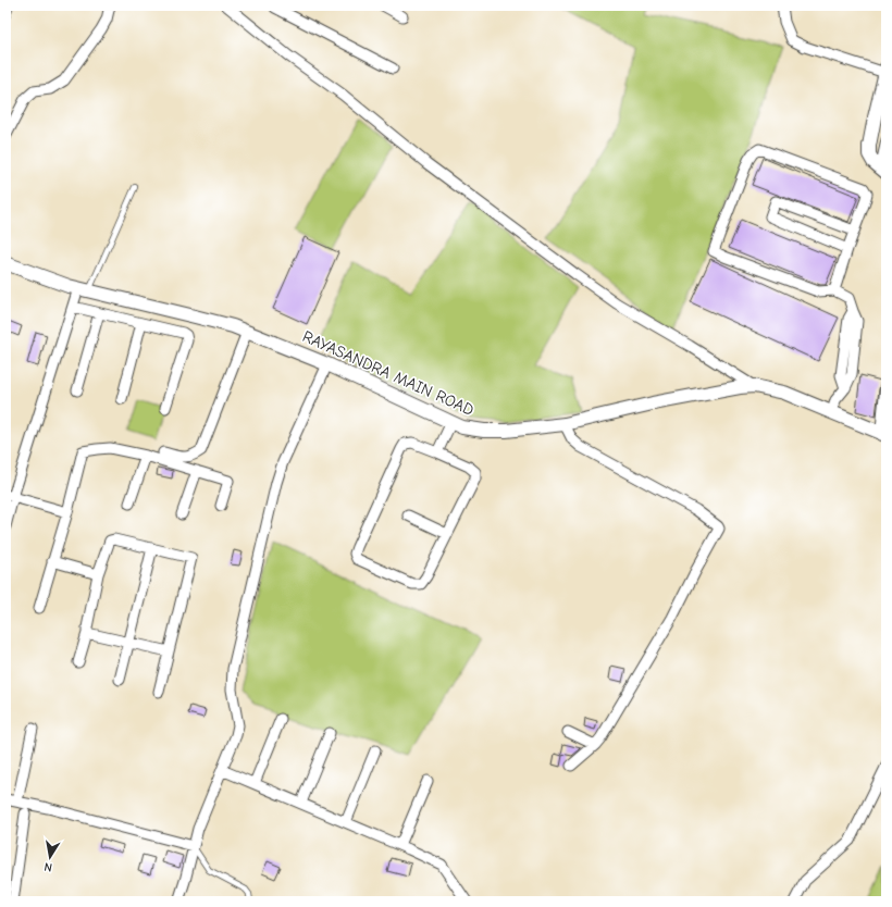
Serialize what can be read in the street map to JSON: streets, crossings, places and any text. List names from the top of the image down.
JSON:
{
  "streets": {
    "street": ["RAYASANDRA MAIN ROAD"]
  },
  "north": "bottom"
}
